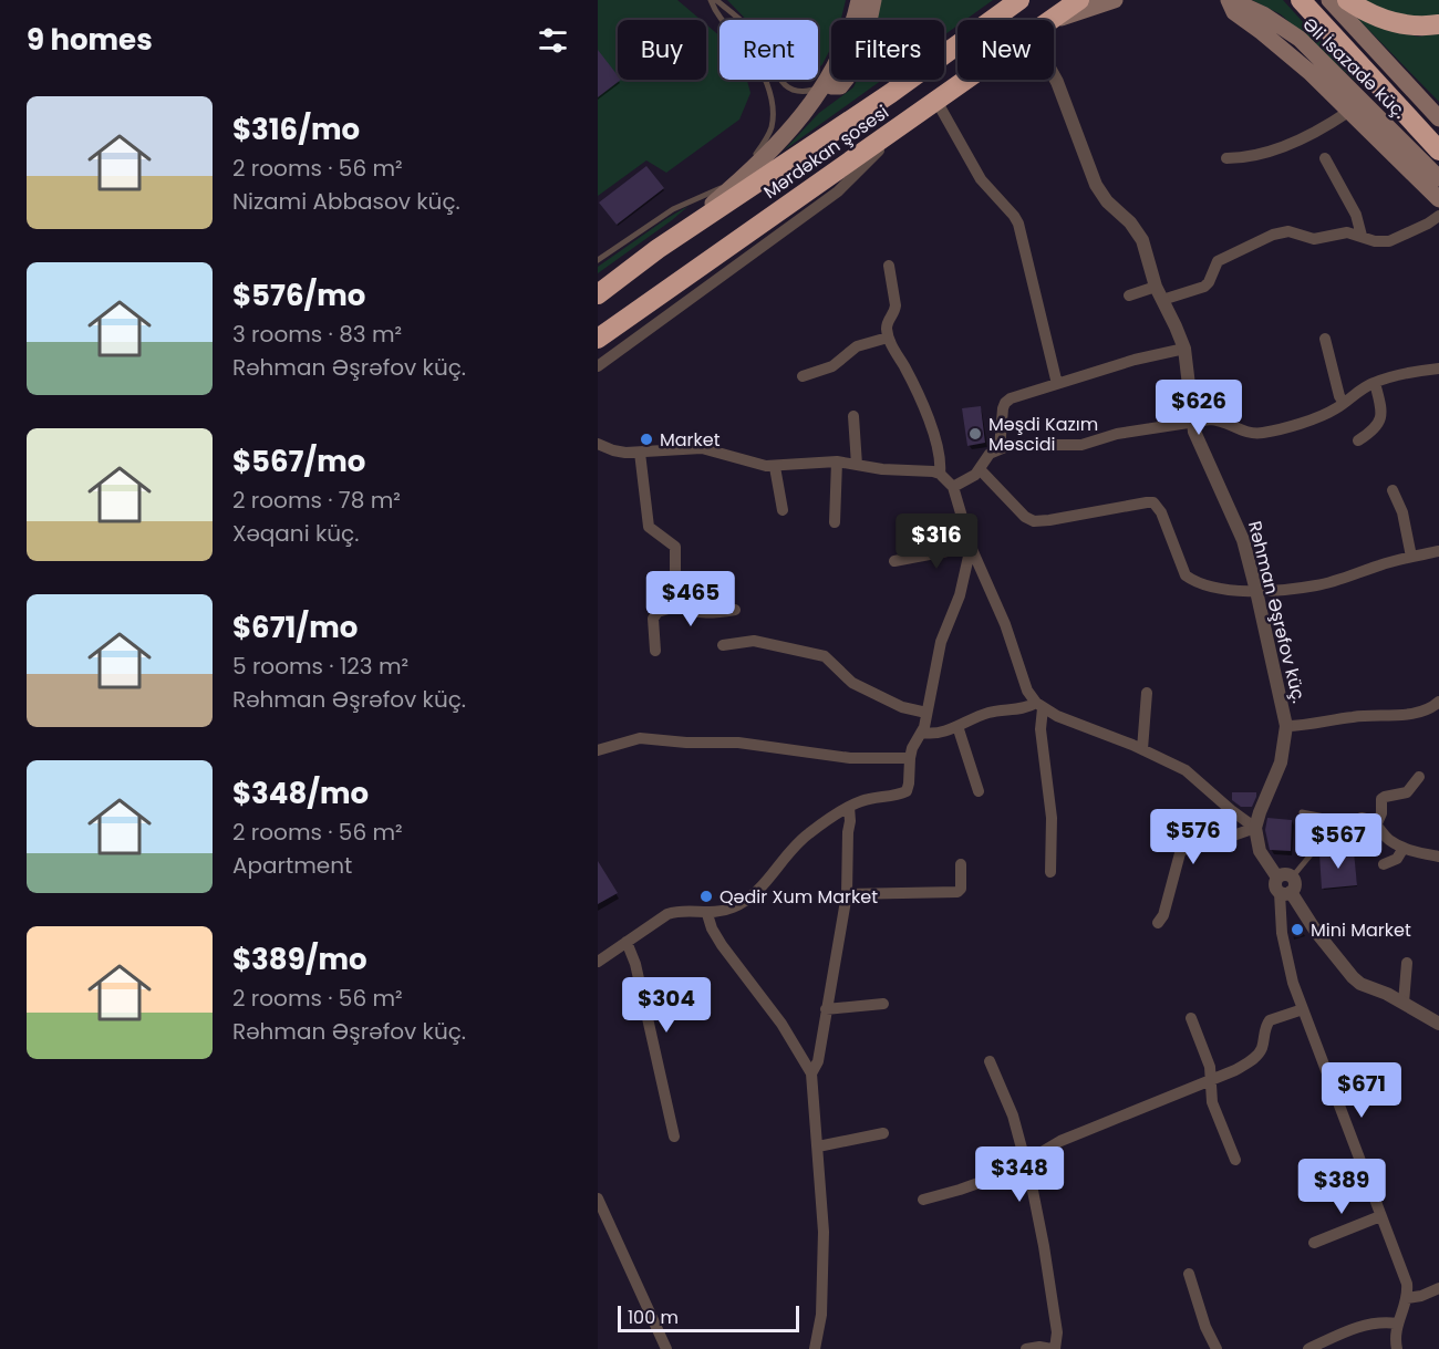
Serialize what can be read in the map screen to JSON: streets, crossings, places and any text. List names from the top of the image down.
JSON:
{
  "streets": {
    "highway": ["Mərdəkan şosesi"],
    "main road": ["Əli İsazadə küç."],
    "street": ["Rəhman Əşrəfov küç."]
  },
  "places": [
    "Məşdi Kazım Məscidi",
    "Market",
    "Qədir Xum Market",
    "Mini Market"
  ],
  "scale_bar": "100 m",
  "page": {
    "heading": "9 homes",
    "chip": [
      "Buy",
      "Rent",
      "Filters",
      "New"
    ],
    "list": [
      {
        "name": "$316/mo",
        "note": "2 rooms · 56 m² · Nizami Abbasov küç."
      },
      {
        "name": "$576/mo",
        "note": "3 rooms · 83 m² · Rəhman Əşrəfov küç."
      },
      {
        "name": "$567/mo",
        "note": "2 rooms · 78 m² · Xəqani küç."
      },
      {
        "name": "$671/mo",
        "note": "5 rooms · 123 m² · Rəhman Əşrəfov küç."
      },
      {
        "name": "$348/mo",
        "note": "2 rooms · 56 m² · Apartment"
      },
      {
        "name": "$389/mo",
        "note": "2 rooms · 56 m² · Rəhman Əşrəfov küç."
      }
    ],
    "price": [
      "$626",
      "$316",
      "$465",
      "$576",
      "$567",
      "$304",
      "$671",
      "$348",
      "$389"
    ],
    "scale": "100 m"
  }
}
